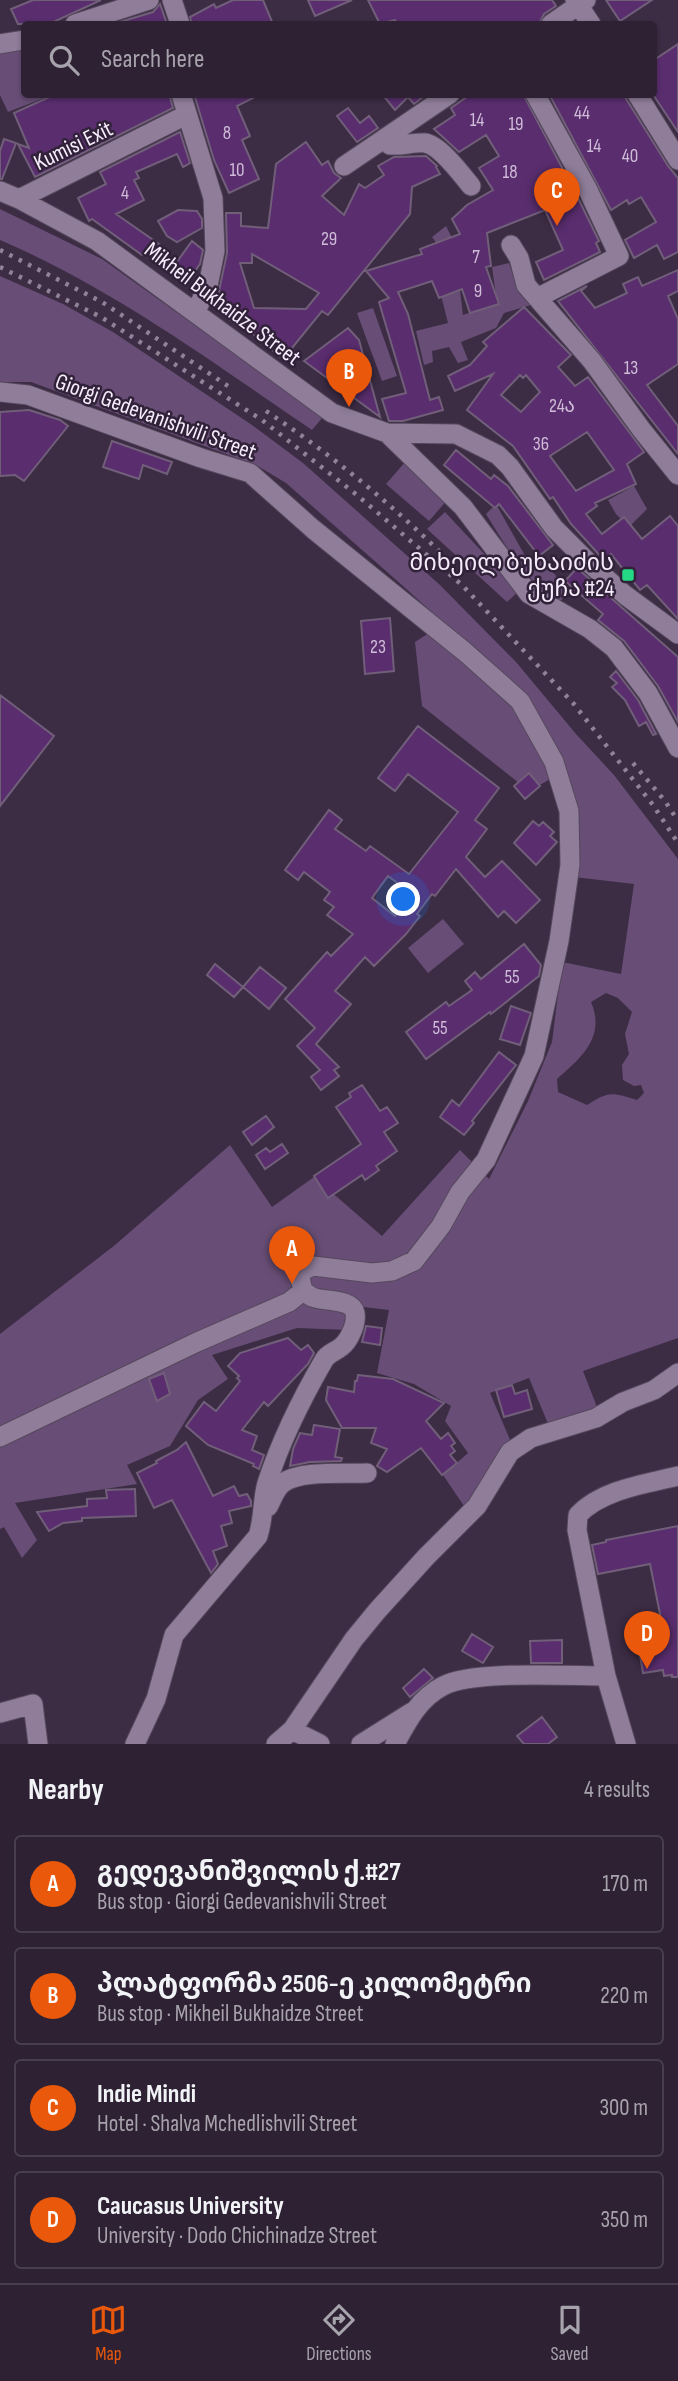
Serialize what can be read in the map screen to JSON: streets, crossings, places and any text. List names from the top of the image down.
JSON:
{
  "streets": {
    "street": ["Kumisi Exit", "Mikheil Bukhaidze Street", "Giorgi Gedevanishvili Street"]
  },
  "crossings": [
    ["Kumisi Exit", "Mikheil Bukhaidze Street"]
  ],
  "places": {
    "transit": ["მიხეილ ბუხაიძის ქუჩა #24"]
  },
  "house_numbers": [
    "44",
    "14",
    "19",
    "8",
    "14",
    "40",
    "10",
    "18",
    "4",
    "29",
    "7",
    "9",
    "13",
    "24ა",
    "36",
    "23",
    "55",
    "55"
  ],
  "page": {
    "search": "Search here",
    "pins": [
      "C",
      "B",
      "A",
      "D"
    ],
    "heading": ["Nearby", "4 results"],
    "list": [
      {
        "mark": "A",
        "name": "გედევანიშვილის ქ.#27",
        "note": "Bus stop · Giorgi Gedevanishvili Street",
        "value": "170 m"
      },
      {
        "mark": "B",
        "name": "პლატფორმა 2506-ე კილომეტრი",
        "note": "Bus stop · Mikheil Bukhaidze Street",
        "value": "220 m"
      },
      {
        "mark": "C",
        "name": "Indie Mindi",
        "note": "Hotel · Shalva Mchedlishvili Street",
        "value": "300 m"
      },
      {
        "mark": "D",
        "name": "Caucasus University",
        "note": "University · Dodo Chichinadze Street",
        "value": "350 m"
      }
    ],
    "nav": ["Map", "Directions", "Saved"]
  }
}
